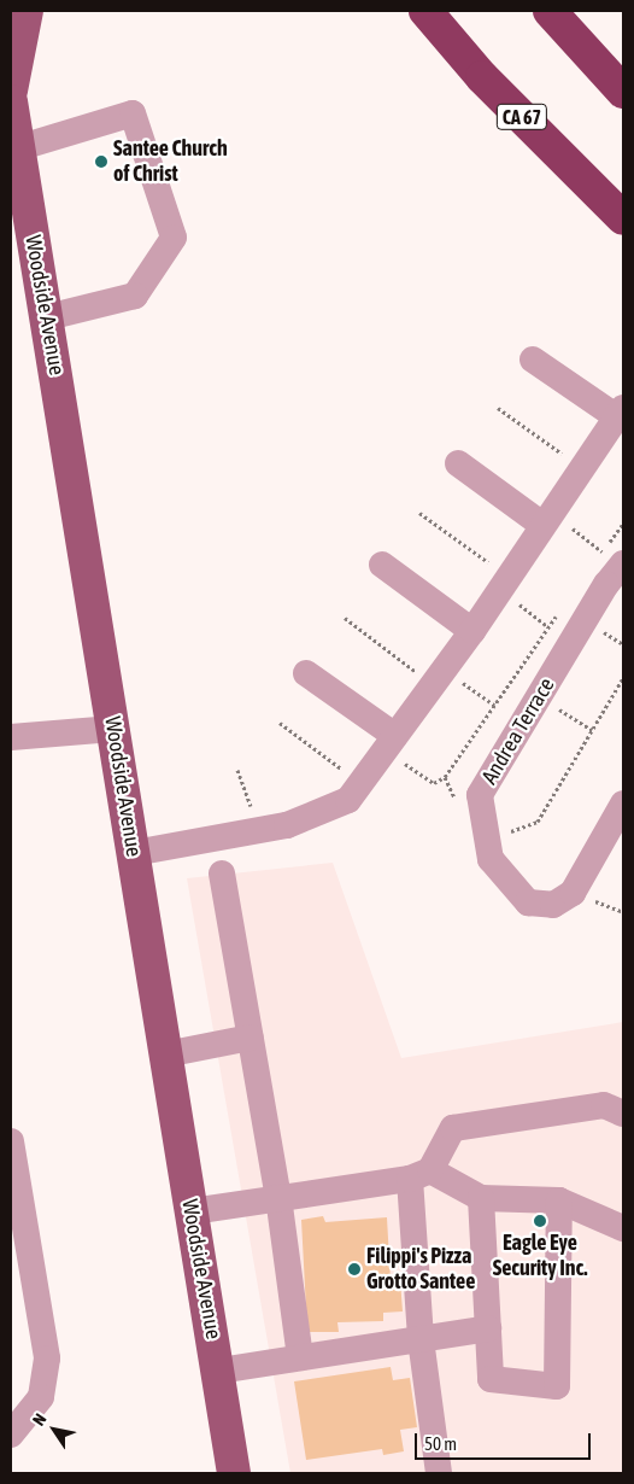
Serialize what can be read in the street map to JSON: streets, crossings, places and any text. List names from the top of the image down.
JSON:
{
  "streets": {
    "highway": ["CA 67"],
    "main road": ["Woodside Avenue"],
    "street": ["Andrea Terrace"]
  },
  "places": ["Santee Church of Christ", "Eagle Eye Security Inc.", "Filippi's Pizza Grotto Santee"],
  "scale_bar": "50 m",
  "north": "top left"
}
